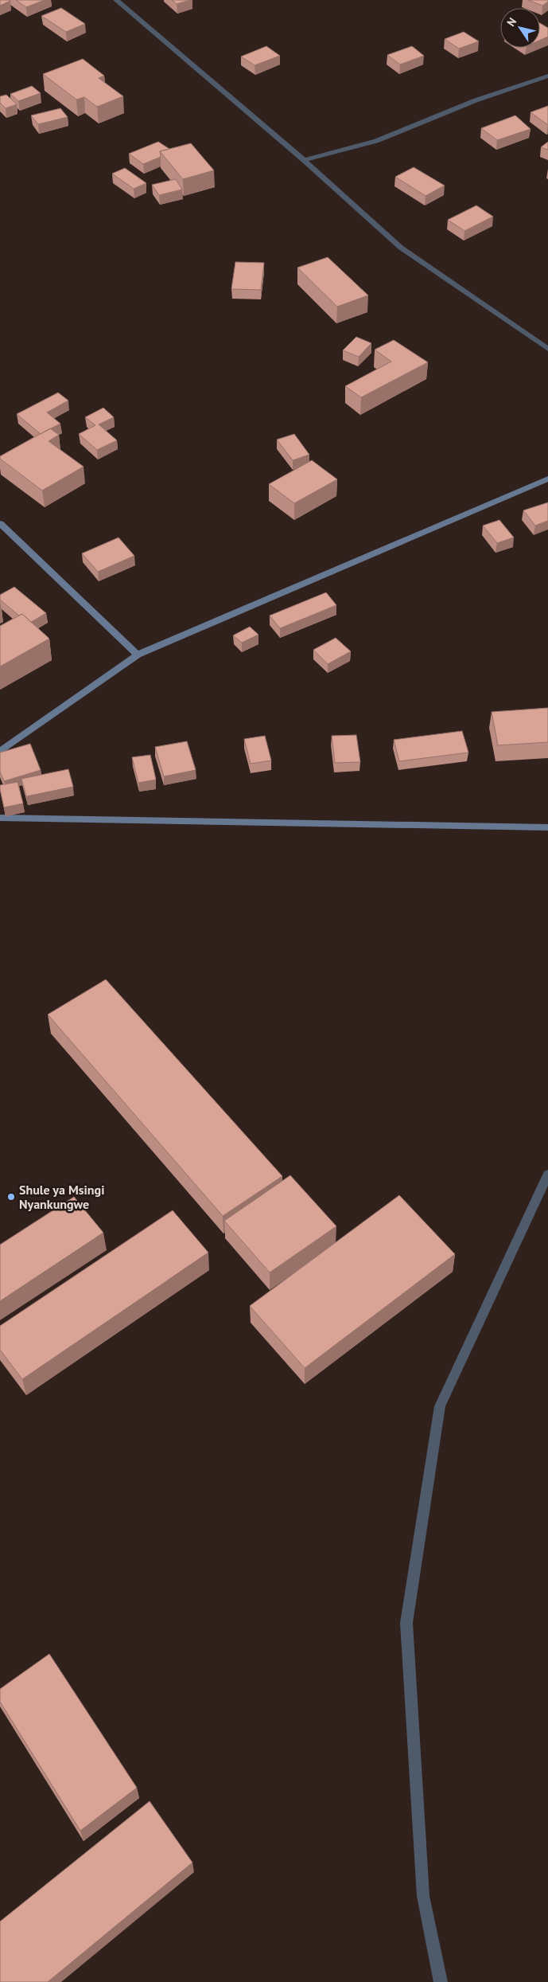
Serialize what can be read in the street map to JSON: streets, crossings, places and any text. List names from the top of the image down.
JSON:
{
  "places": ["Shule ya Msingi Nyankungwe"],
  "north": "top left"
}
